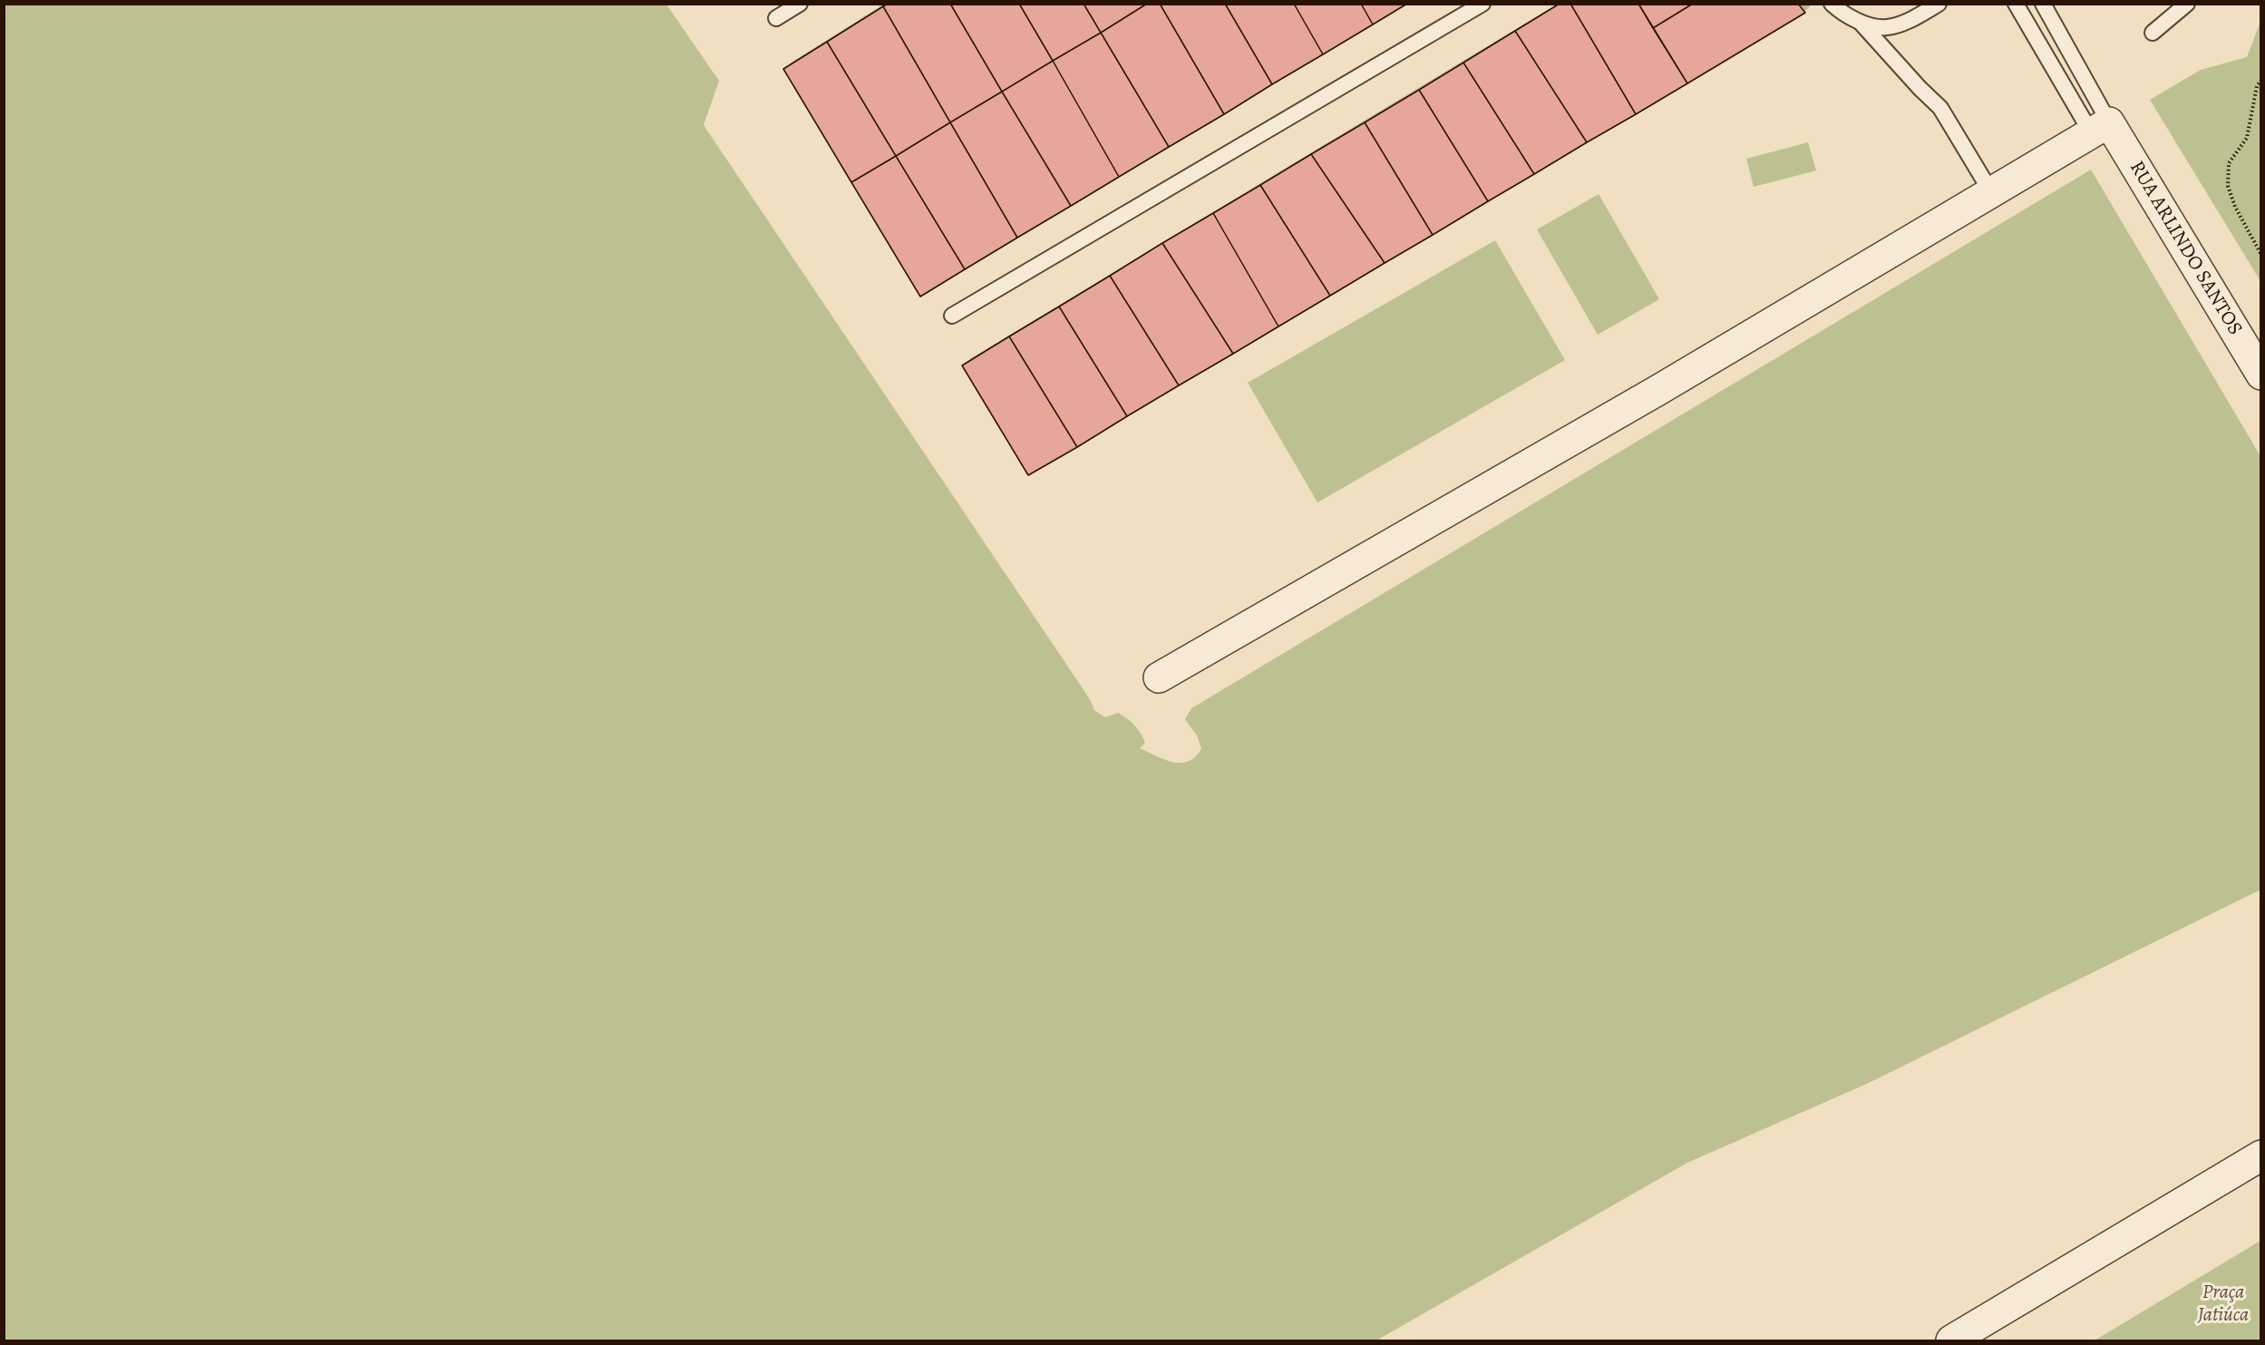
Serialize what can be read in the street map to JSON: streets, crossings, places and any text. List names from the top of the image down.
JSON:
{
  "streets": {
    "street": ["RUA ARLINDO SANTOS"]
  },
  "parks": ["Praça Jatiúca"]
}
